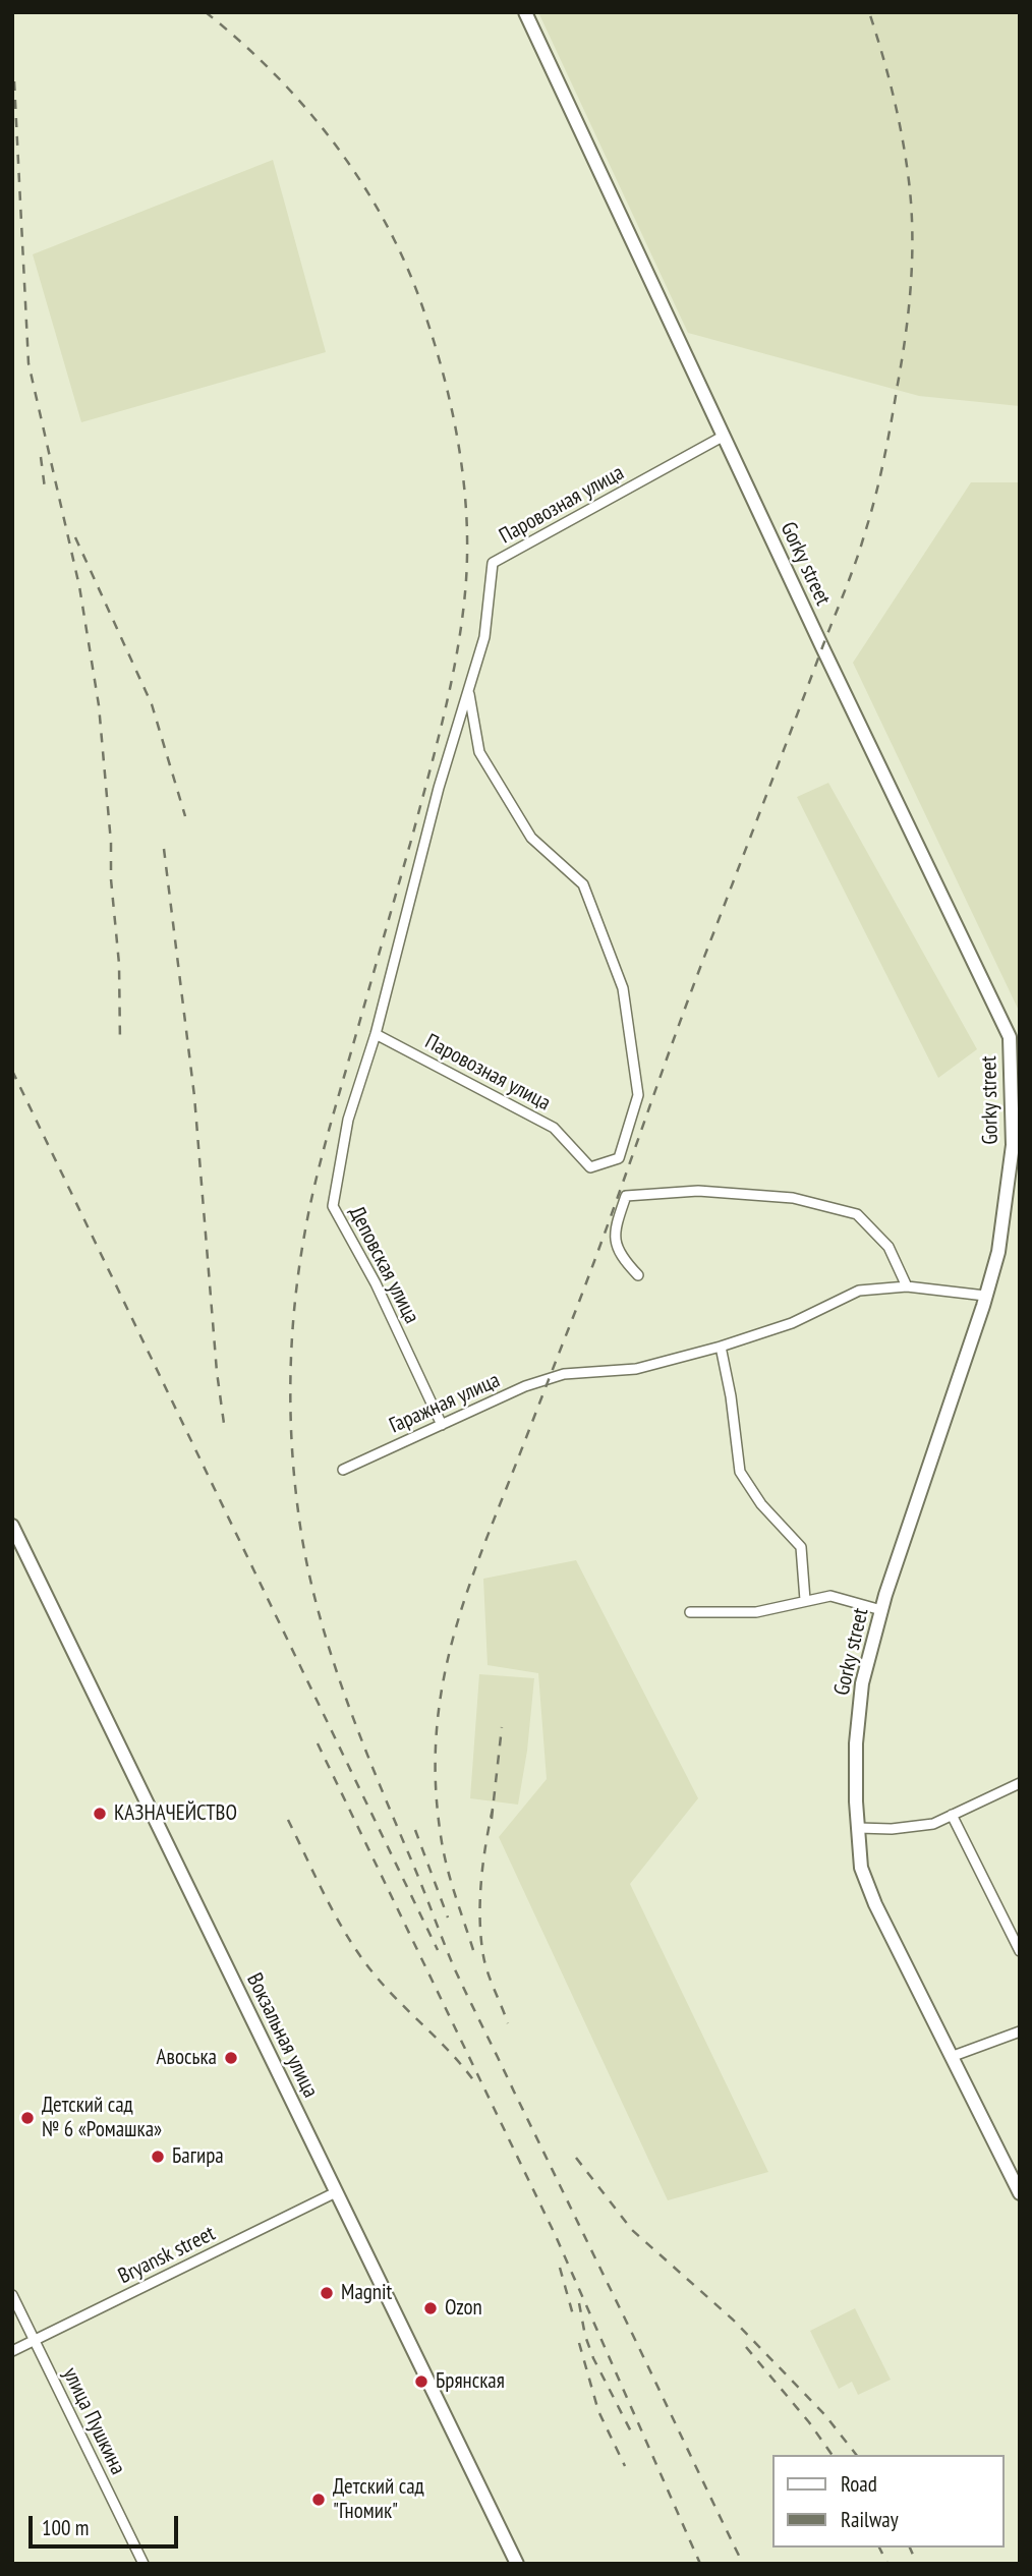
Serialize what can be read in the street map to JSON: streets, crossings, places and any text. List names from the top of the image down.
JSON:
{
  "streets": {
    "main road": ["Gorky street", "Вокзальная улица"],
    "street": [
      "Паровозная улица",
      "Деповская улица",
      "Гаражная улица",
      "Bryansk street",
      "улица Пушкина"
    ]
  },
  "crossings": [
    ["Паровозная улица", "Gorky street"],
    ["Паровозная улица", "Деповская улица"],
    ["Деповская улица", "Гаражная улица"],
    ["Вокзальная улица", "Bryansk street"],
    ["Bryansk street", "улица Пушкина"]
  ],
  "places": [
    "КАЗНАЧЕЙСТВО",
    "Авоська",
    "Детский сад № 6 «Ромашка»",
    "Багира",
    "Magnit",
    "Ozon",
    "Брянская",
    "Детский сад \"Гномик\""
  ],
  "legend": ["Road", "Railway"],
  "scale_bar": "100 m"
}
